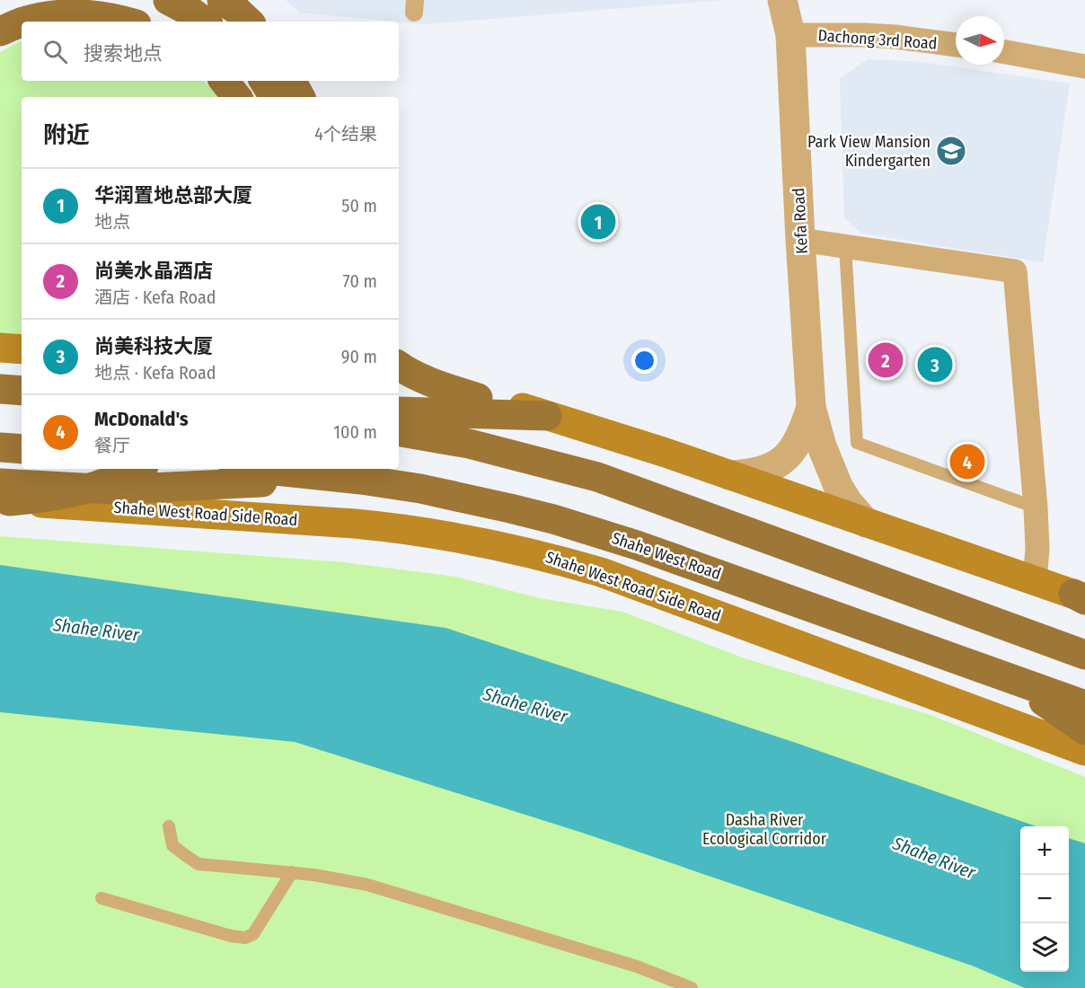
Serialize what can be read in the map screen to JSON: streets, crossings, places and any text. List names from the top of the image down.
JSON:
{
  "streets": {
    "main road": ["Shahe West Road Side Road", "Shahe West Road"],
    "street": ["Dachong 3rd Road", "Kefa Road"]
  },
  "crossings": [
    ["Dachong 3rd Road", "Kefa Road"]
  ],
  "water": ["Shahe River"],
  "parks": ["Dasha River Ecological Corridor"],
  "places": {
    "school or university": ["Park View Mansion Kindergarten"]
  },
  "north": "right",
  "page": {
    "search": "搜索地点",
    "heading": ["附近", "4个结果"],
    "list": [
      {
        "mark": "1",
        "name": "华润置地总部大厦",
        "note": "地点",
        "value": "50 m"
      },
      {
        "mark": "2",
        "name": "尚美水晶酒店",
        "note": "酒店 · Kefa Road",
        "value": "70 m"
      },
      {
        "mark": "3",
        "name": "尚美科技大厦",
        "note": "地点 · Kefa Road",
        "value": "90 m"
      },
      {
        "mark": "4",
        "name": "McDonald's",
        "note": "餐厅",
        "value": "100 m"
      }
    ],
    "pins": [
      "1",
      "2",
      "3",
      "4"
    ],
    "map_buttons": ["+", "−"]
  }
}
